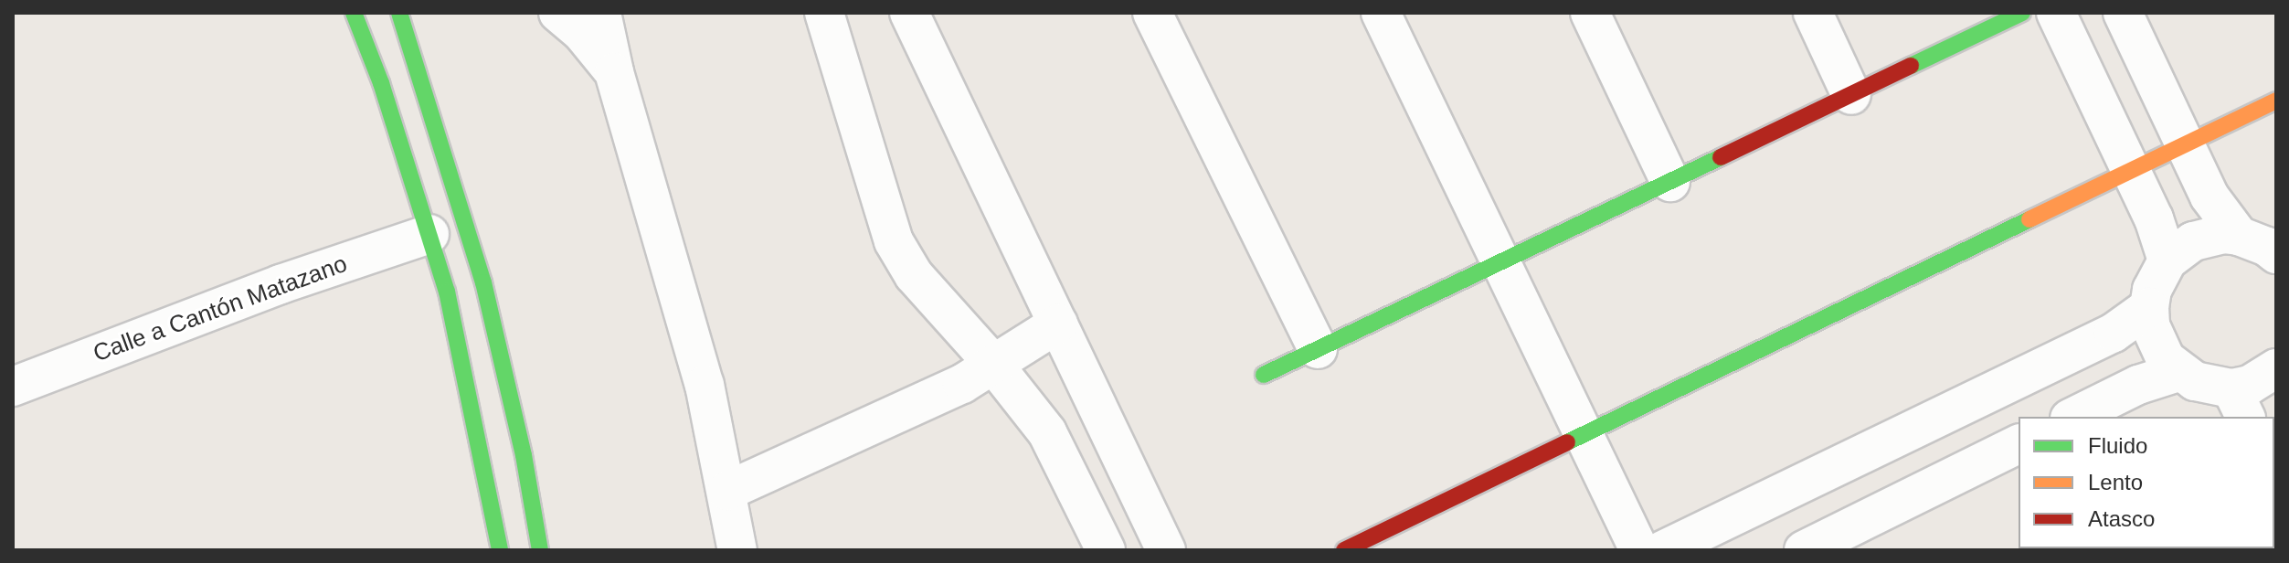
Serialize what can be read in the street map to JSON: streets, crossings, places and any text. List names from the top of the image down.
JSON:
{
  "streets": {
    "street": ["Calle a Cantón Matazano"]
  },
  "legend": ["Fluido", "Lento", "Atasco"]
}
